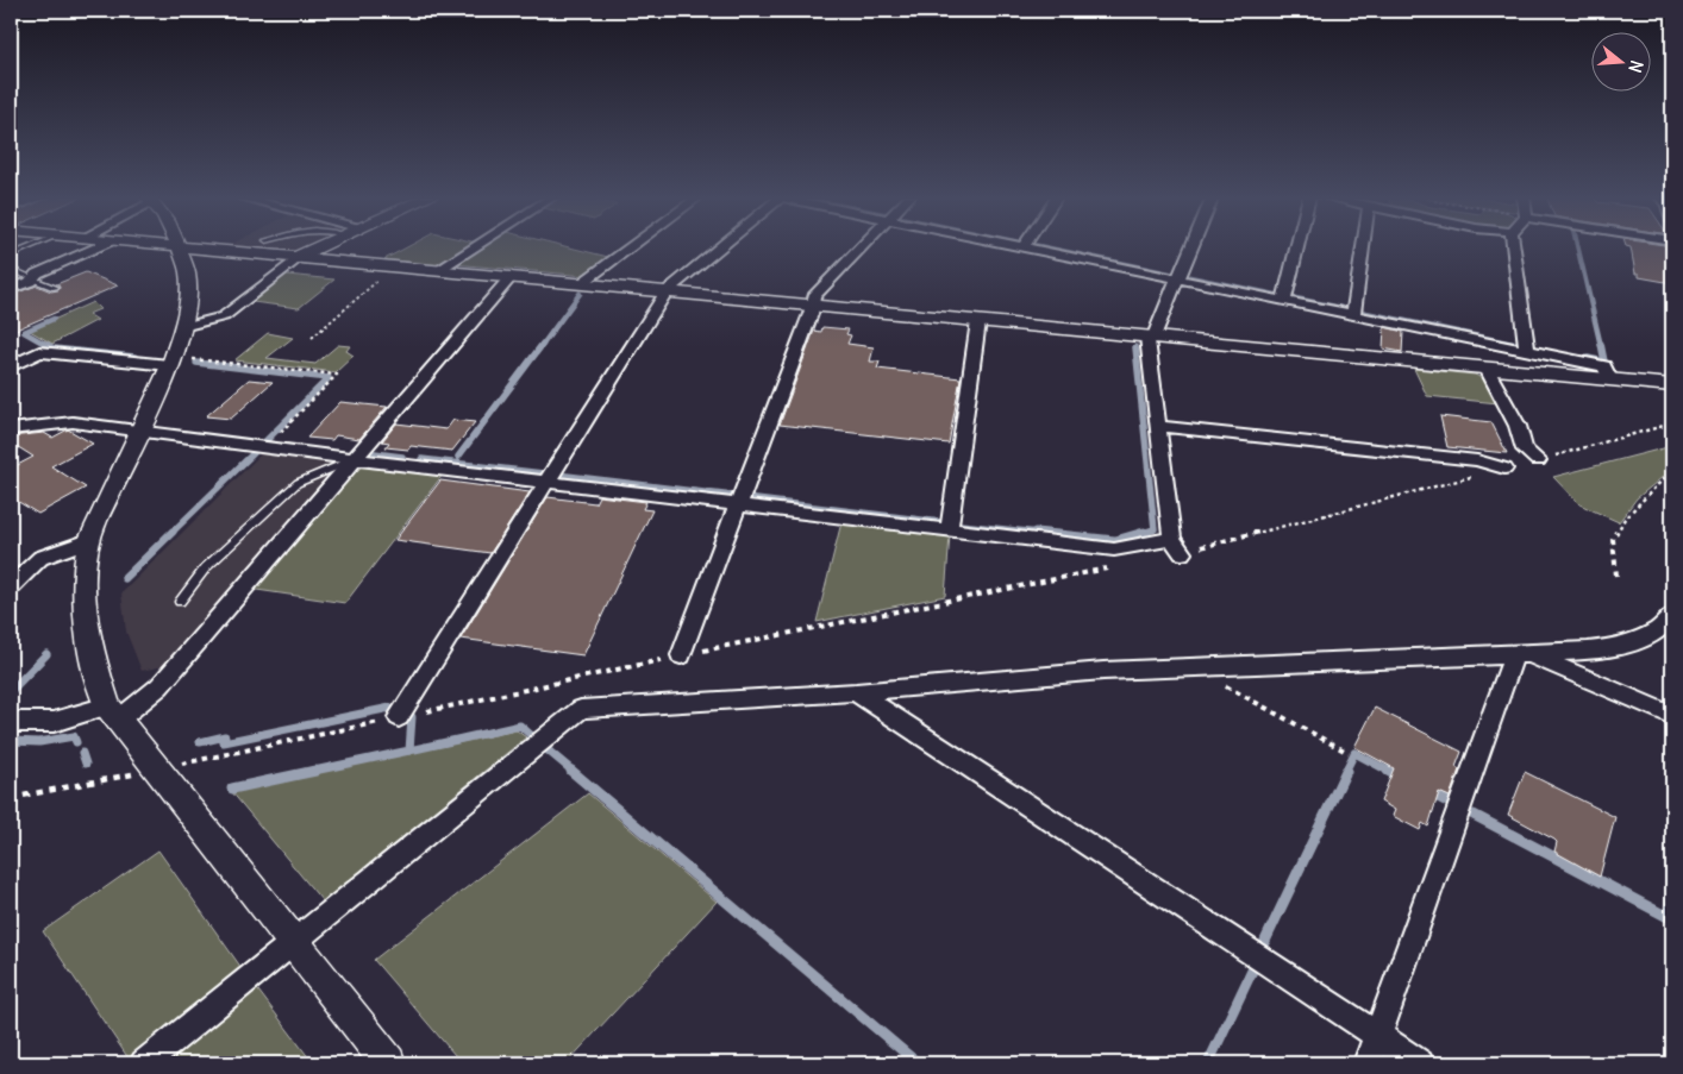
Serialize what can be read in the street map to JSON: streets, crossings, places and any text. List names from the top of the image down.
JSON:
{
  "north": "right"
}
